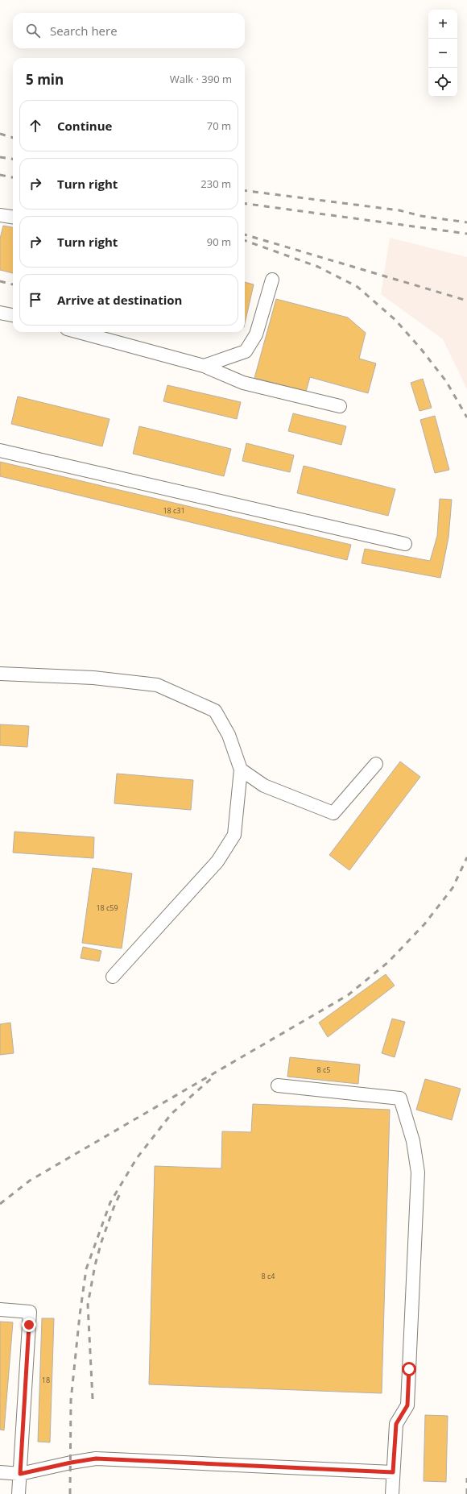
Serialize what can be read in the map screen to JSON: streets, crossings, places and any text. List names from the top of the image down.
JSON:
{
  "house_numbers": [
    "18 с31",
    "18 с59",
    "8 с5",
    "8 с4",
    "18"
  ],
  "page": {
    "map_buttons": ["+", "−"],
    "search": "Search here",
    "heading": ["5 min", "Walk · 390 m"],
    "list": [
      ["Continue", "70 m"],
      ["Turn right", "230 m"],
      ["Turn right", "90 m"],
      "Arrive at destination"
    ]
  }
}
